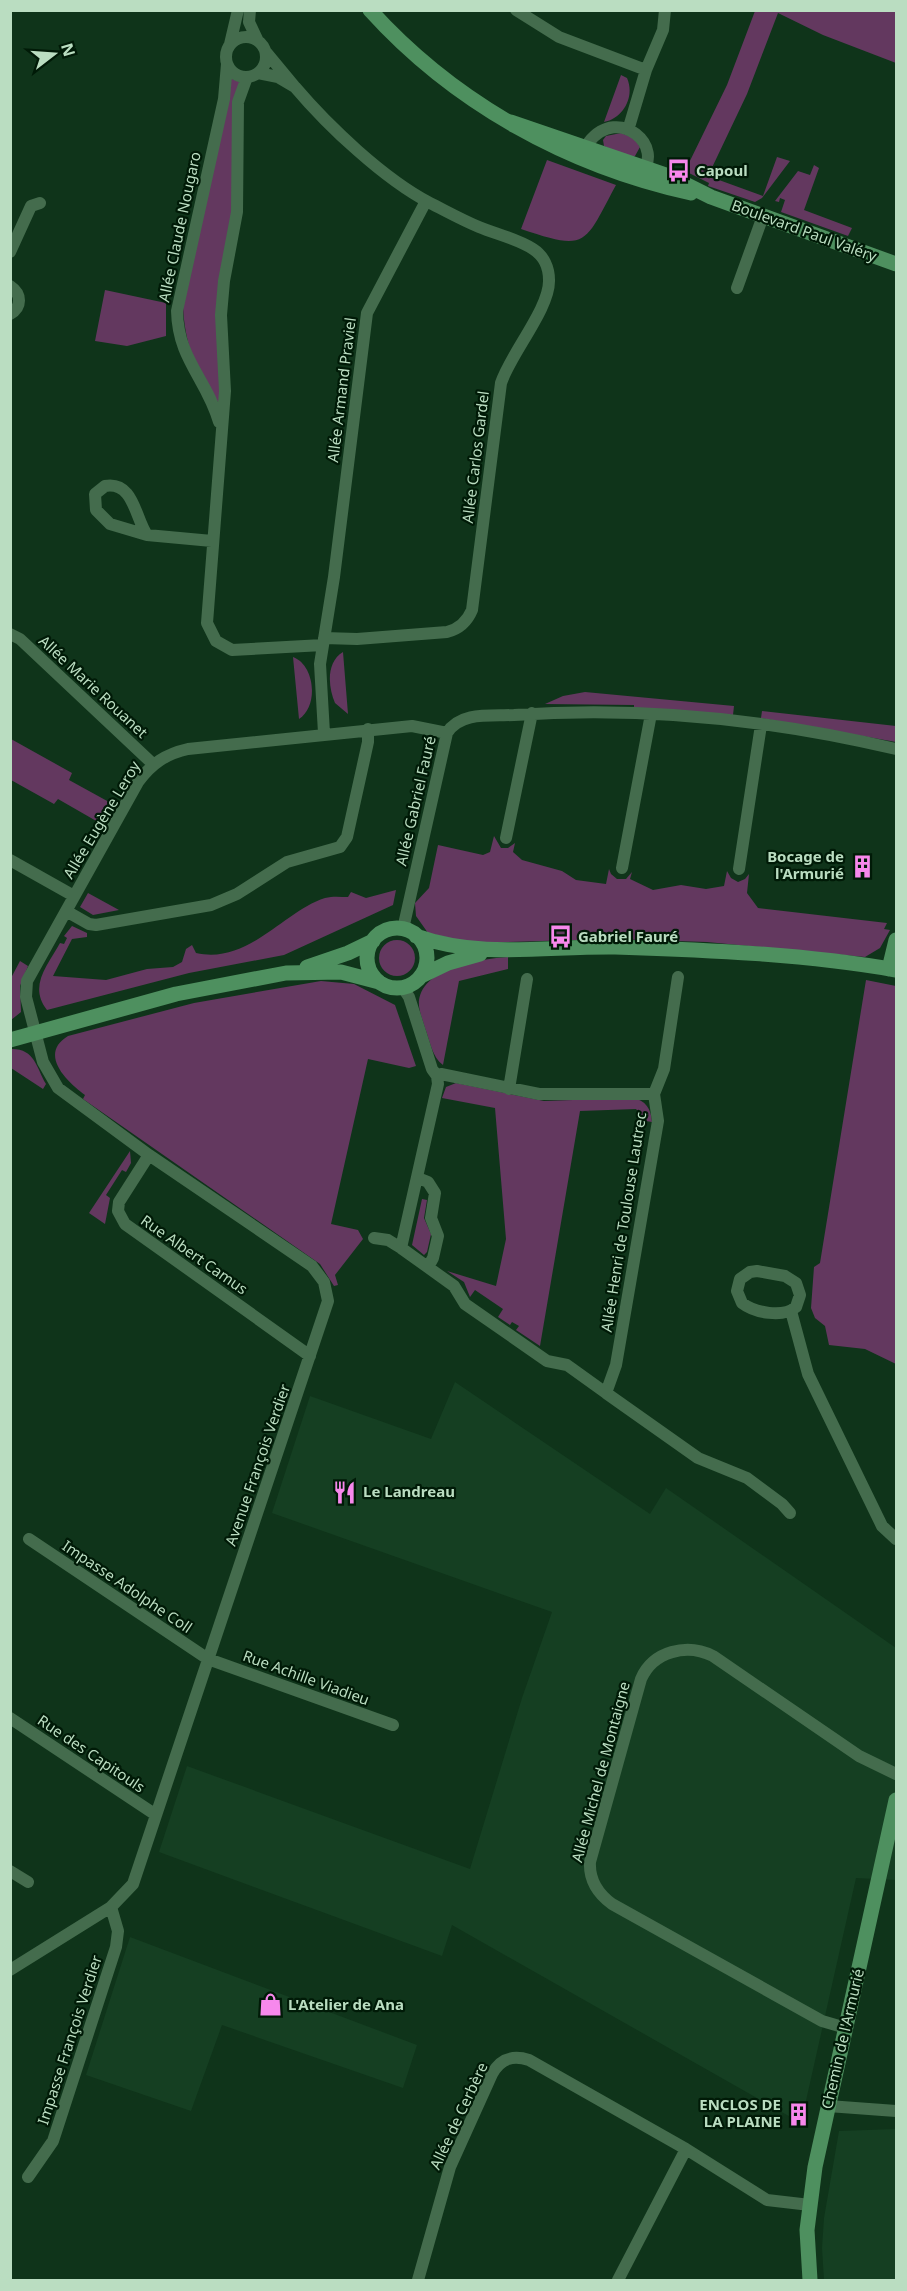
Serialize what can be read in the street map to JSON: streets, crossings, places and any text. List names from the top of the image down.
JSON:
{
  "streets": {
    "street": [
      "Allée Claude Nougaro",
      "Boulevard Paul Valéry",
      "Allée Armand Praviel",
      "Allée Carlos Gardel",
      "Allée Marie Rouanet",
      "Allée Gabriel Fauré",
      "Allée Eugène Leroy",
      "Allée Henri de Toulouse Lautrec",
      "Rue Albert Camus",
      "Avenue François Verdier",
      "Impasse Adolphe Coll",
      "Rue Achille Viadieu",
      "Rue des Capitouls",
      "Allée Michel de Montaigne",
      "Chemin de l'Armurié",
      "Impasse François Verdier",
      "Allée de Cerbère"
    ]
  },
  "crossings": [
    ["Allée Claude Nougaro", "Allée Armand Praviel"],
    ["Allée Claude Nougaro", "Allée Carlos Gardel"],
    ["Allée Armand Praviel", "Allée Carlos Gardel"],
    ["Allée Armand Praviel", "Allée Eugène Leroy"],
    ["Allée Marie Rouanet", "Allée Eugène Leroy"],
    ["Allée Gabriel Fauré", "Allée Eugène Leroy"],
    ["Allée Eugène Leroy", "Avenue François Verdier"],
    ["Rue Albert Camus", "Avenue François Verdier"],
    ["Avenue François Verdier", "Impasse Adolphe Coll"],
    ["Avenue François Verdier", "Rue Achille Viadieu"],
    ["Avenue François Verdier", "Rue des Capitouls"],
    ["Avenue François Verdier", "Impasse François Verdier"],
    ["Impasse Adolphe Coll", "Rue Achille Viadieu"],
    ["Allée Michel de Montaigne", "Chemin de l'Armurié"],
    ["Chemin de l'Armurié", "Allée de Cerbère"]
  ],
  "places": {
    "bus stop": ["Capoul", "Gabriel Fauré"],
    "building": ["Bocage de l'Armurié", "ENCLOS DE LA PLAINE"],
    "restaurant": ["Le Landreau"],
    "shop": ["L'Atelier de Ana"]
  },
  "north": "right"
}
